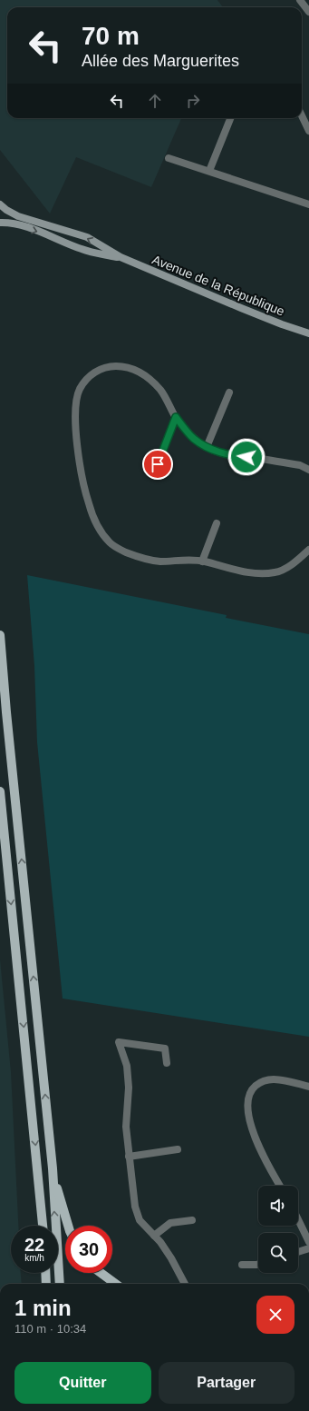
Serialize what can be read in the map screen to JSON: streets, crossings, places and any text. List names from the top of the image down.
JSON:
{
  "streets": {
    "main road": ["Avenue de la République"]
  },
  "page": {
    "turn": ["70 m", "Allée des Marguerites"],
    "speed": "22 km/h",
    "limit": "30",
    "heading": ["1 min", "110 m · 10:34"],
    "buttons": ["Quitter", "Partager"]
  }
}
